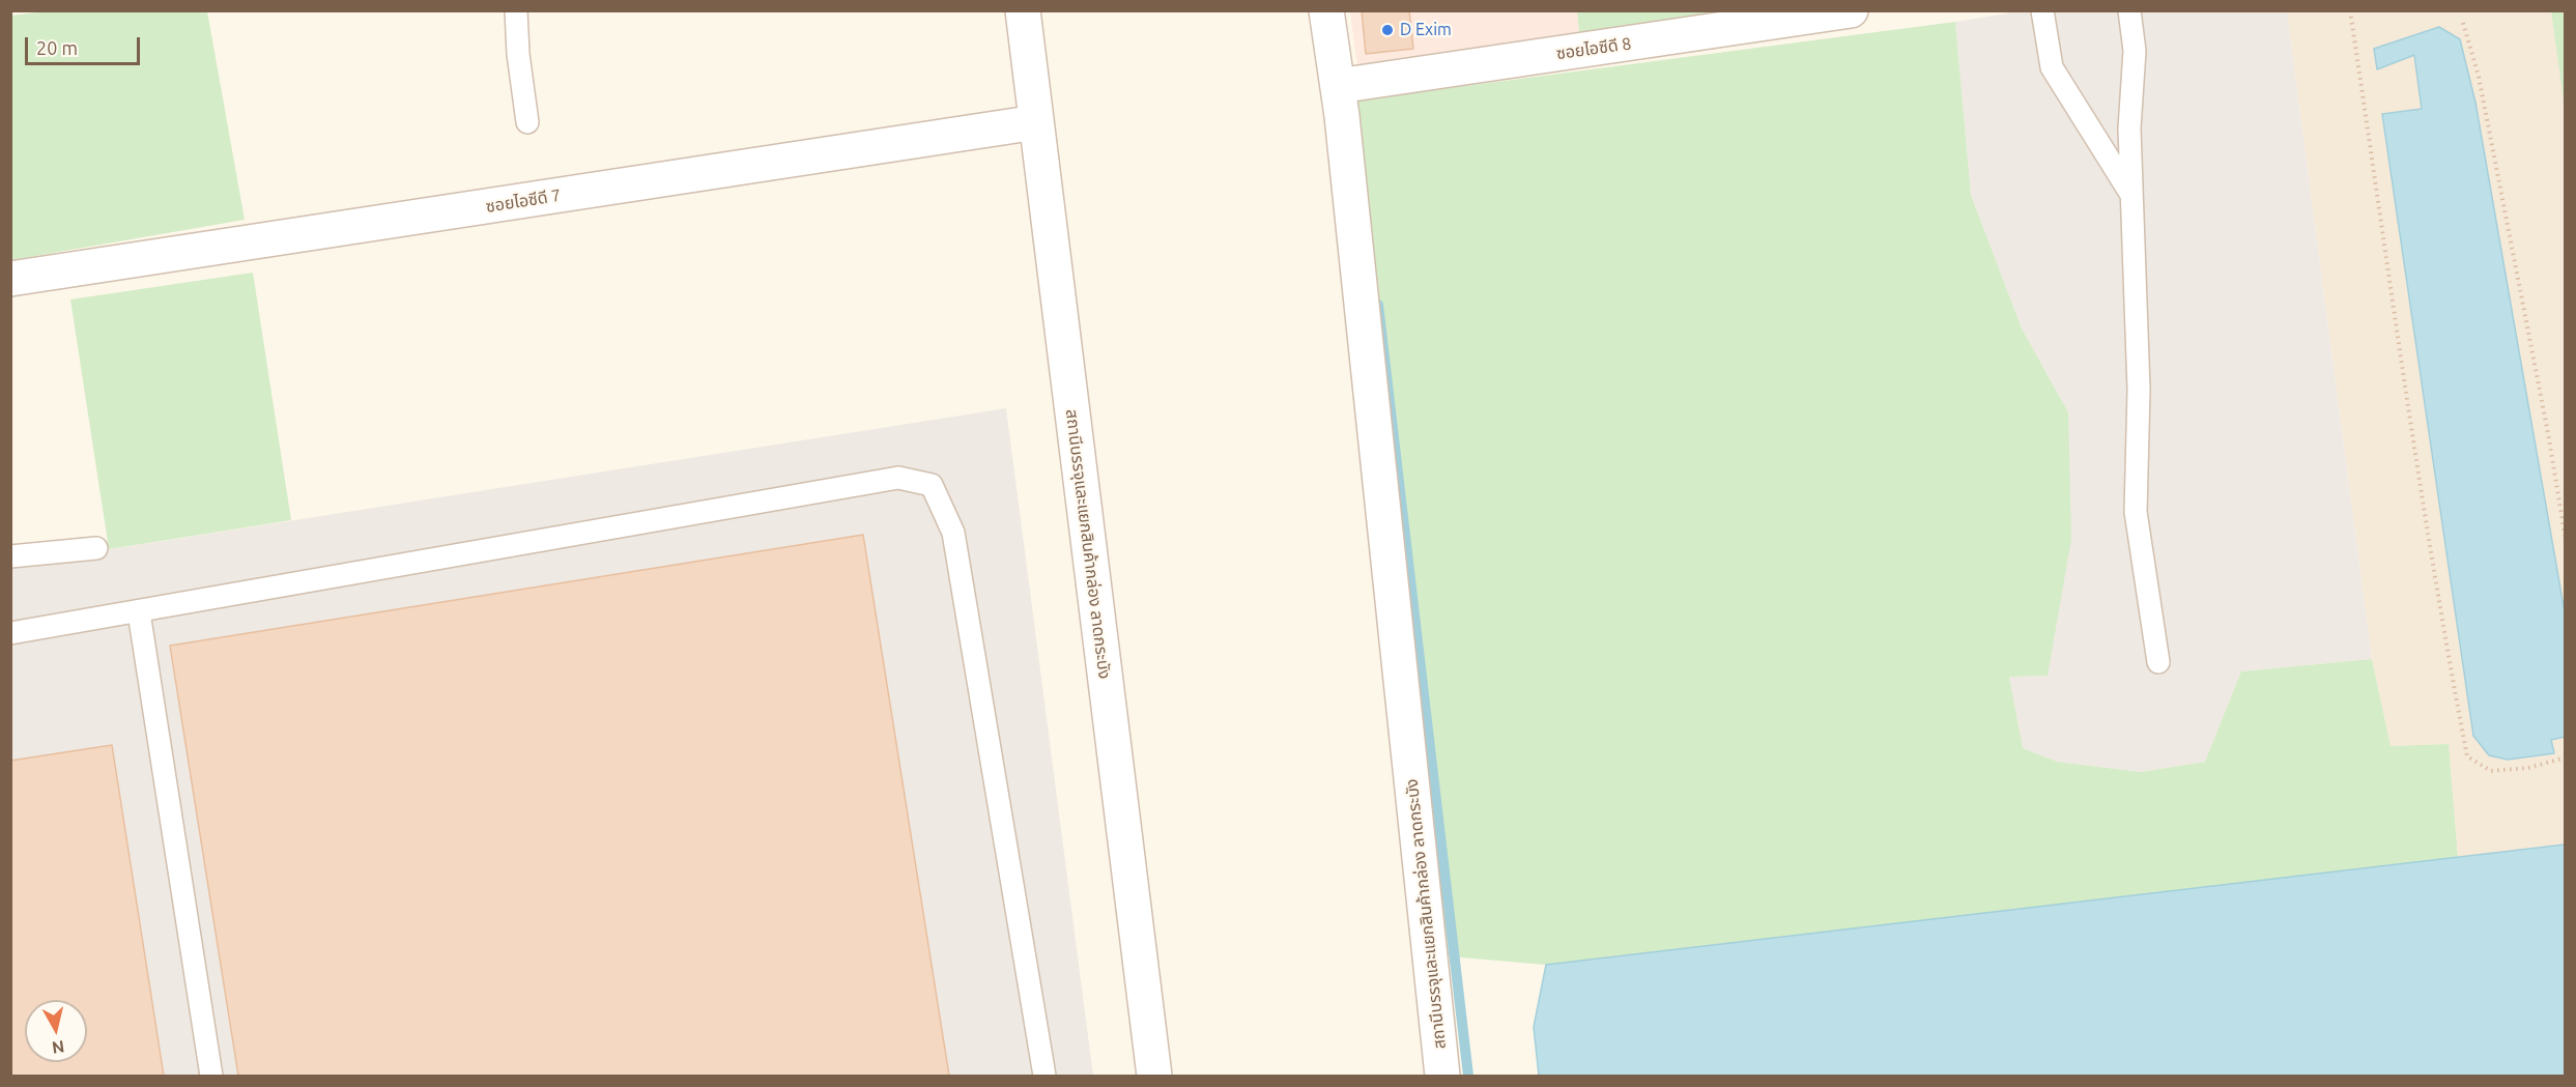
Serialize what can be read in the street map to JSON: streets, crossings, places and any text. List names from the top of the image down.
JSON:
{
  "streets": {
    "street": ["ซอยไอซีดี 8", "ซอยไอซีดี 7", "สถานีบรรจุและแยกสินค้ากล่อง ลาดกระบัง"]
  },
  "crossings": [
    ["ซอยไอซีดี 8", "สถานีบรรจุและแยกสินค้ากล่อง ลาดกระบัง"],
    ["ซอยไอซีดี 7", "สถานีบรรจุและแยกสินค้ากล่อง ลาดกระบัง"]
  ],
  "places": ["D Exim"],
  "scale_bar": "20 m",
  "north": "bottom"
}
